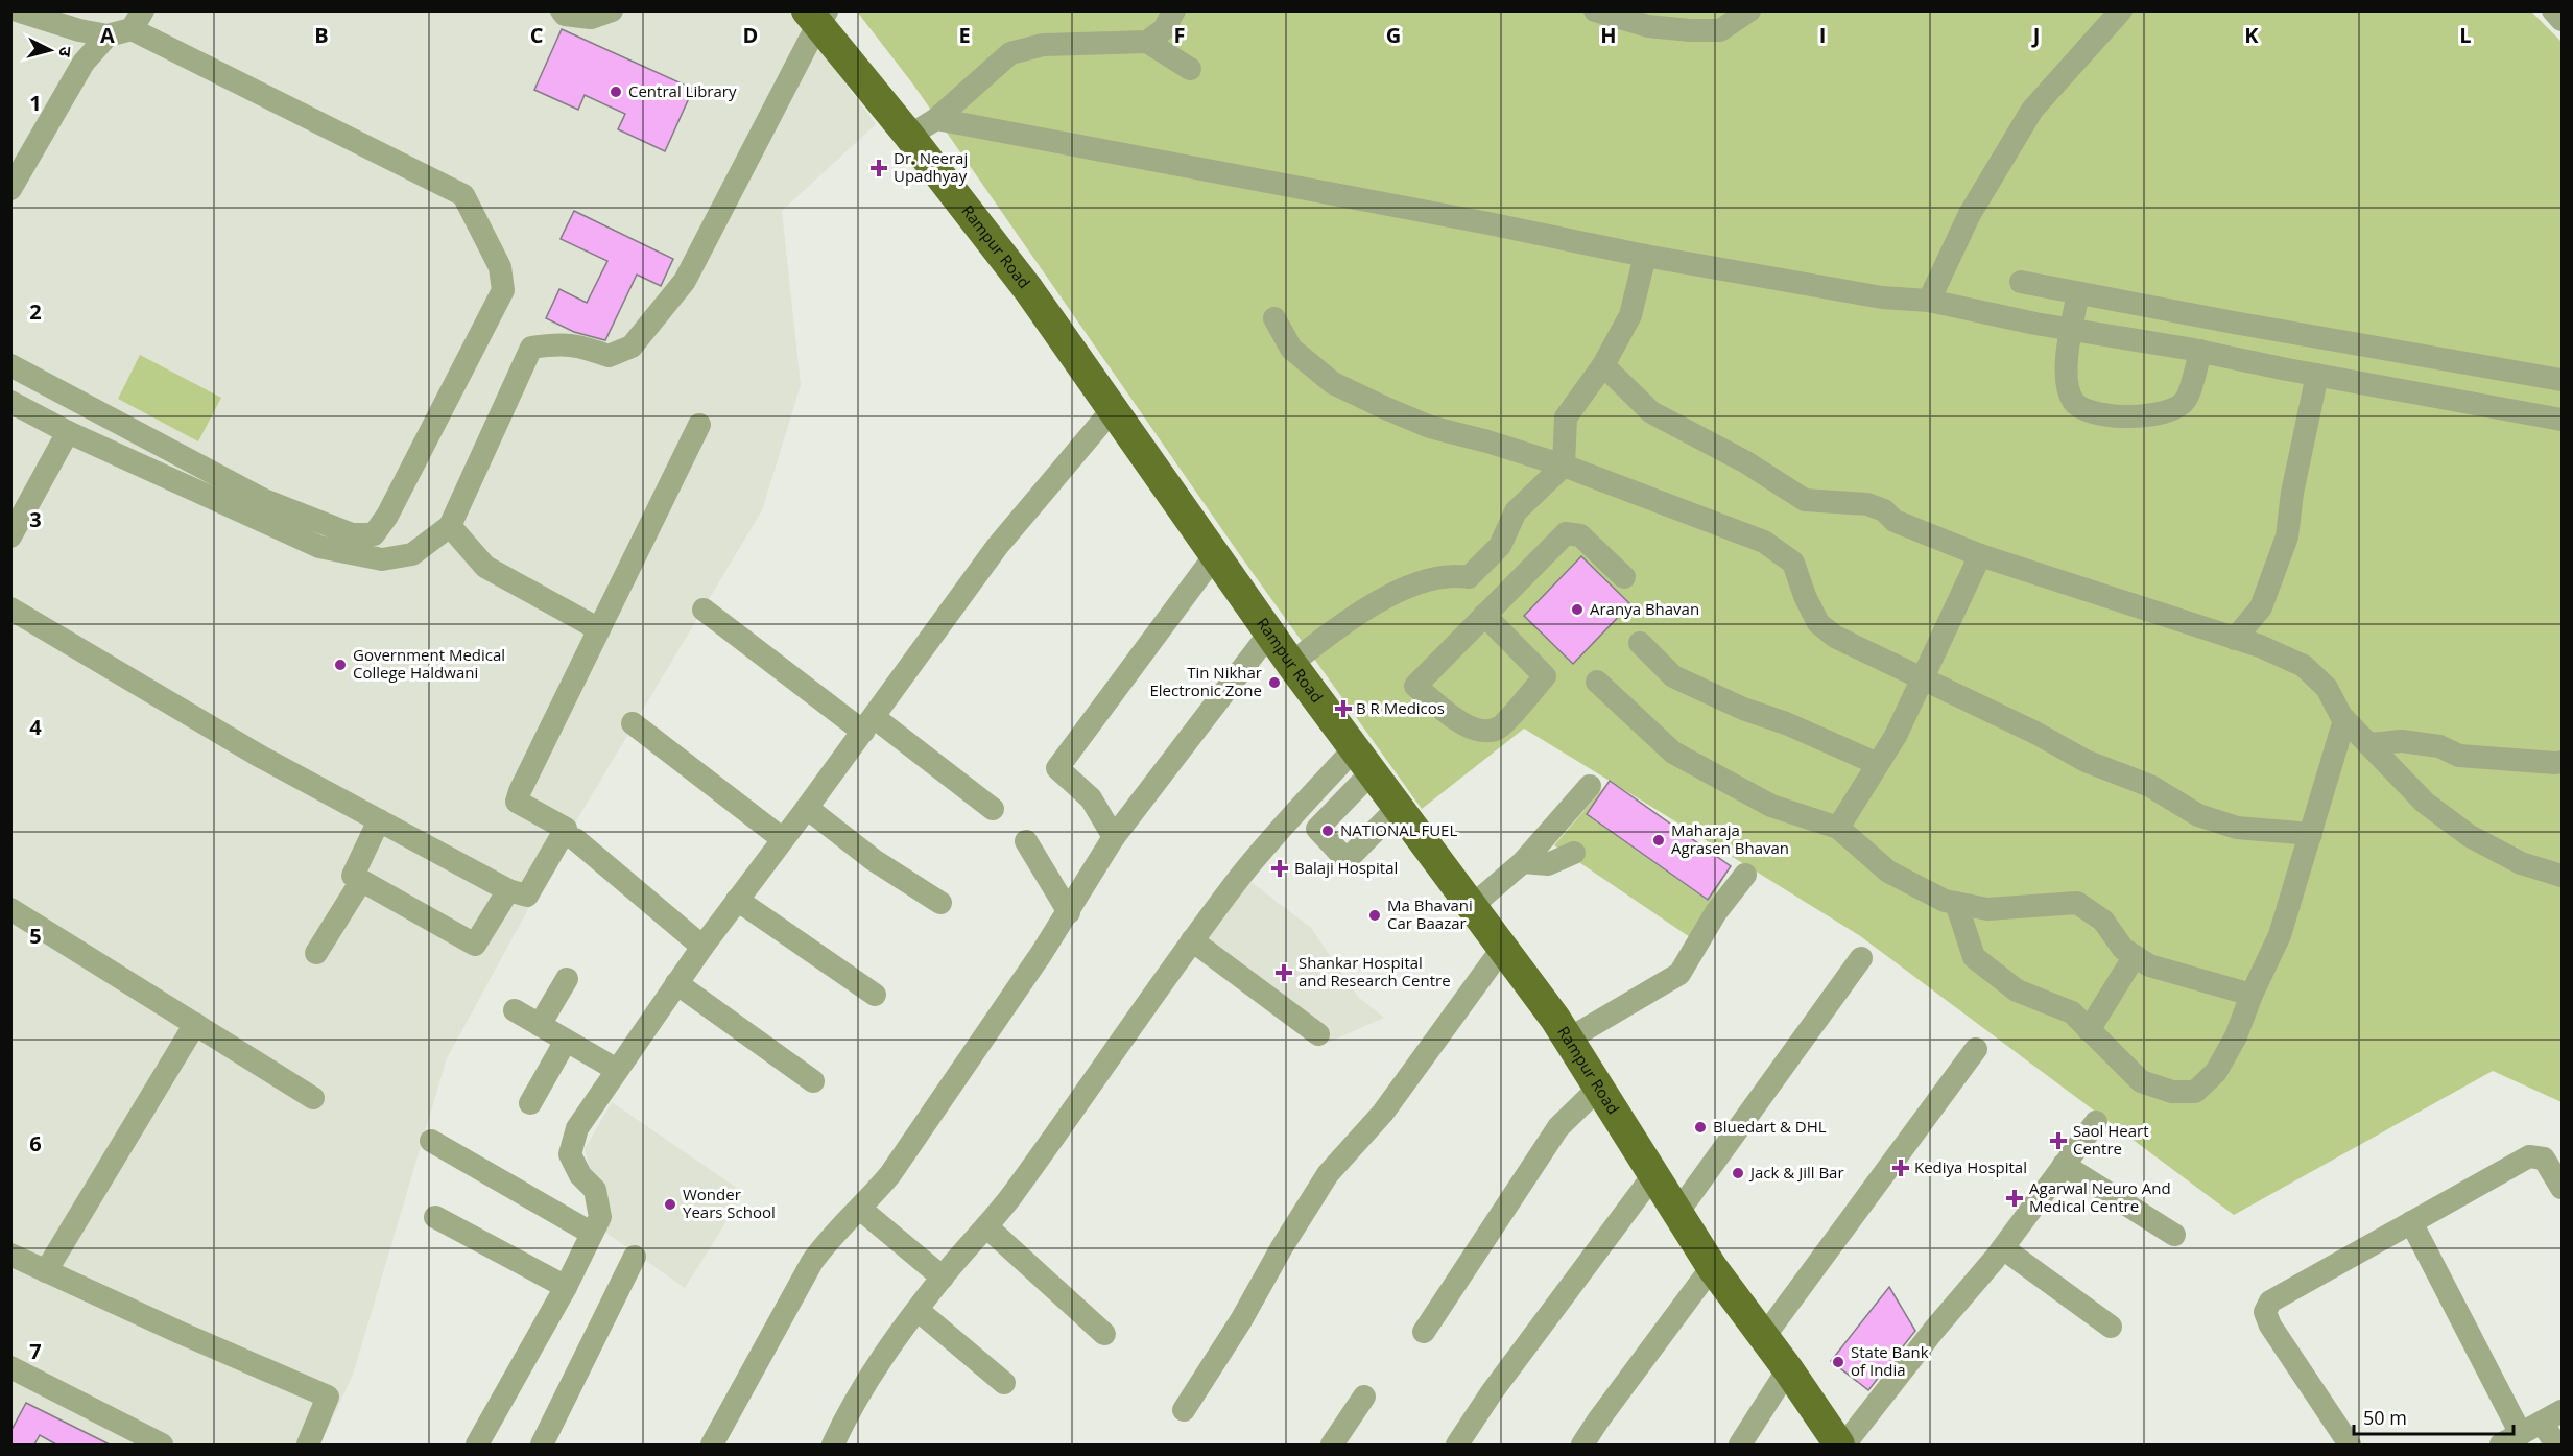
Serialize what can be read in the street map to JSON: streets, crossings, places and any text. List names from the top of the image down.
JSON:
{
  "streets": {
    "main road": ["Rampur Road"]
  },
  "places": {
    "other": [
      "Central Library",
      "Aranya Bhavan",
      "Government Medical College Haldwani",
      "Tin Nikhar Electronic Zone",
      "NATIONAL FUEL",
      "Maharaja Agrasen Bhavan",
      "Ma Bhavani Car Baazar",
      "Bluedart & DHL",
      "Jack & Jill Bar",
      "Wonder Years School",
      "State Bank of India"
    ],
    "health": [
      "Dr. Neeraj Upadhyay",
      "B R Medicos",
      "Balaji Hospital",
      "Shankar Hospital and Research Centre",
      "Saol Heart Centre",
      "Kediya Hospital",
      "Agarwal Neuro And Medical Centre"
    ]
  },
  "scale_bar": "50 m",
  "north": "right",
  "grid": {
    "columns": [
      "A",
      "B",
      "C",
      "D",
      "E",
      "F",
      "G",
      "H",
      "I",
      "J",
      "K",
      "L"
    ],
    "rows": [
      "1",
      "2",
      "3",
      "4",
      "5",
      "6",
      "7"
    ]
  }
}
